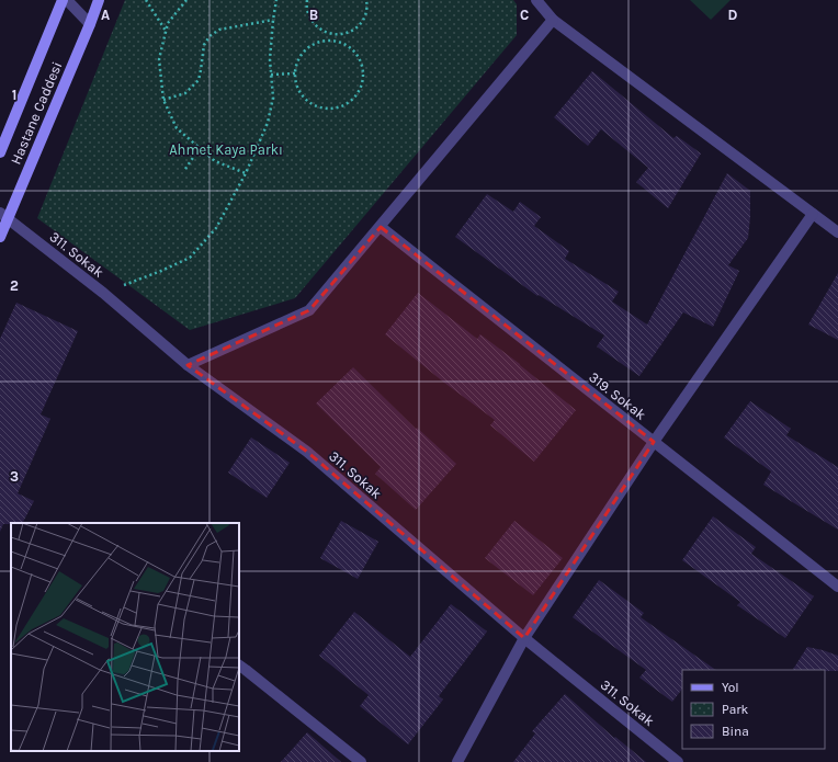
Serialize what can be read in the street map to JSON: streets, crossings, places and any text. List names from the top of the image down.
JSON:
{
  "streets": {
    "main road": ["Hastane Caddesi"],
    "street": ["311. Sokak", "319. Sokak"]
  },
  "crossings": [
    ["Hastane Caddesi", "311. Sokak"]
  ],
  "parks": ["Ahmet Kaya Parkı"],
  "legend": ["Yol", "Park", "Bina"],
  "grid": {
    "columns": [
      "A",
      "B",
      "C",
      "D"
    ],
    "rows": ["1", "2", "3"]
  }
}
